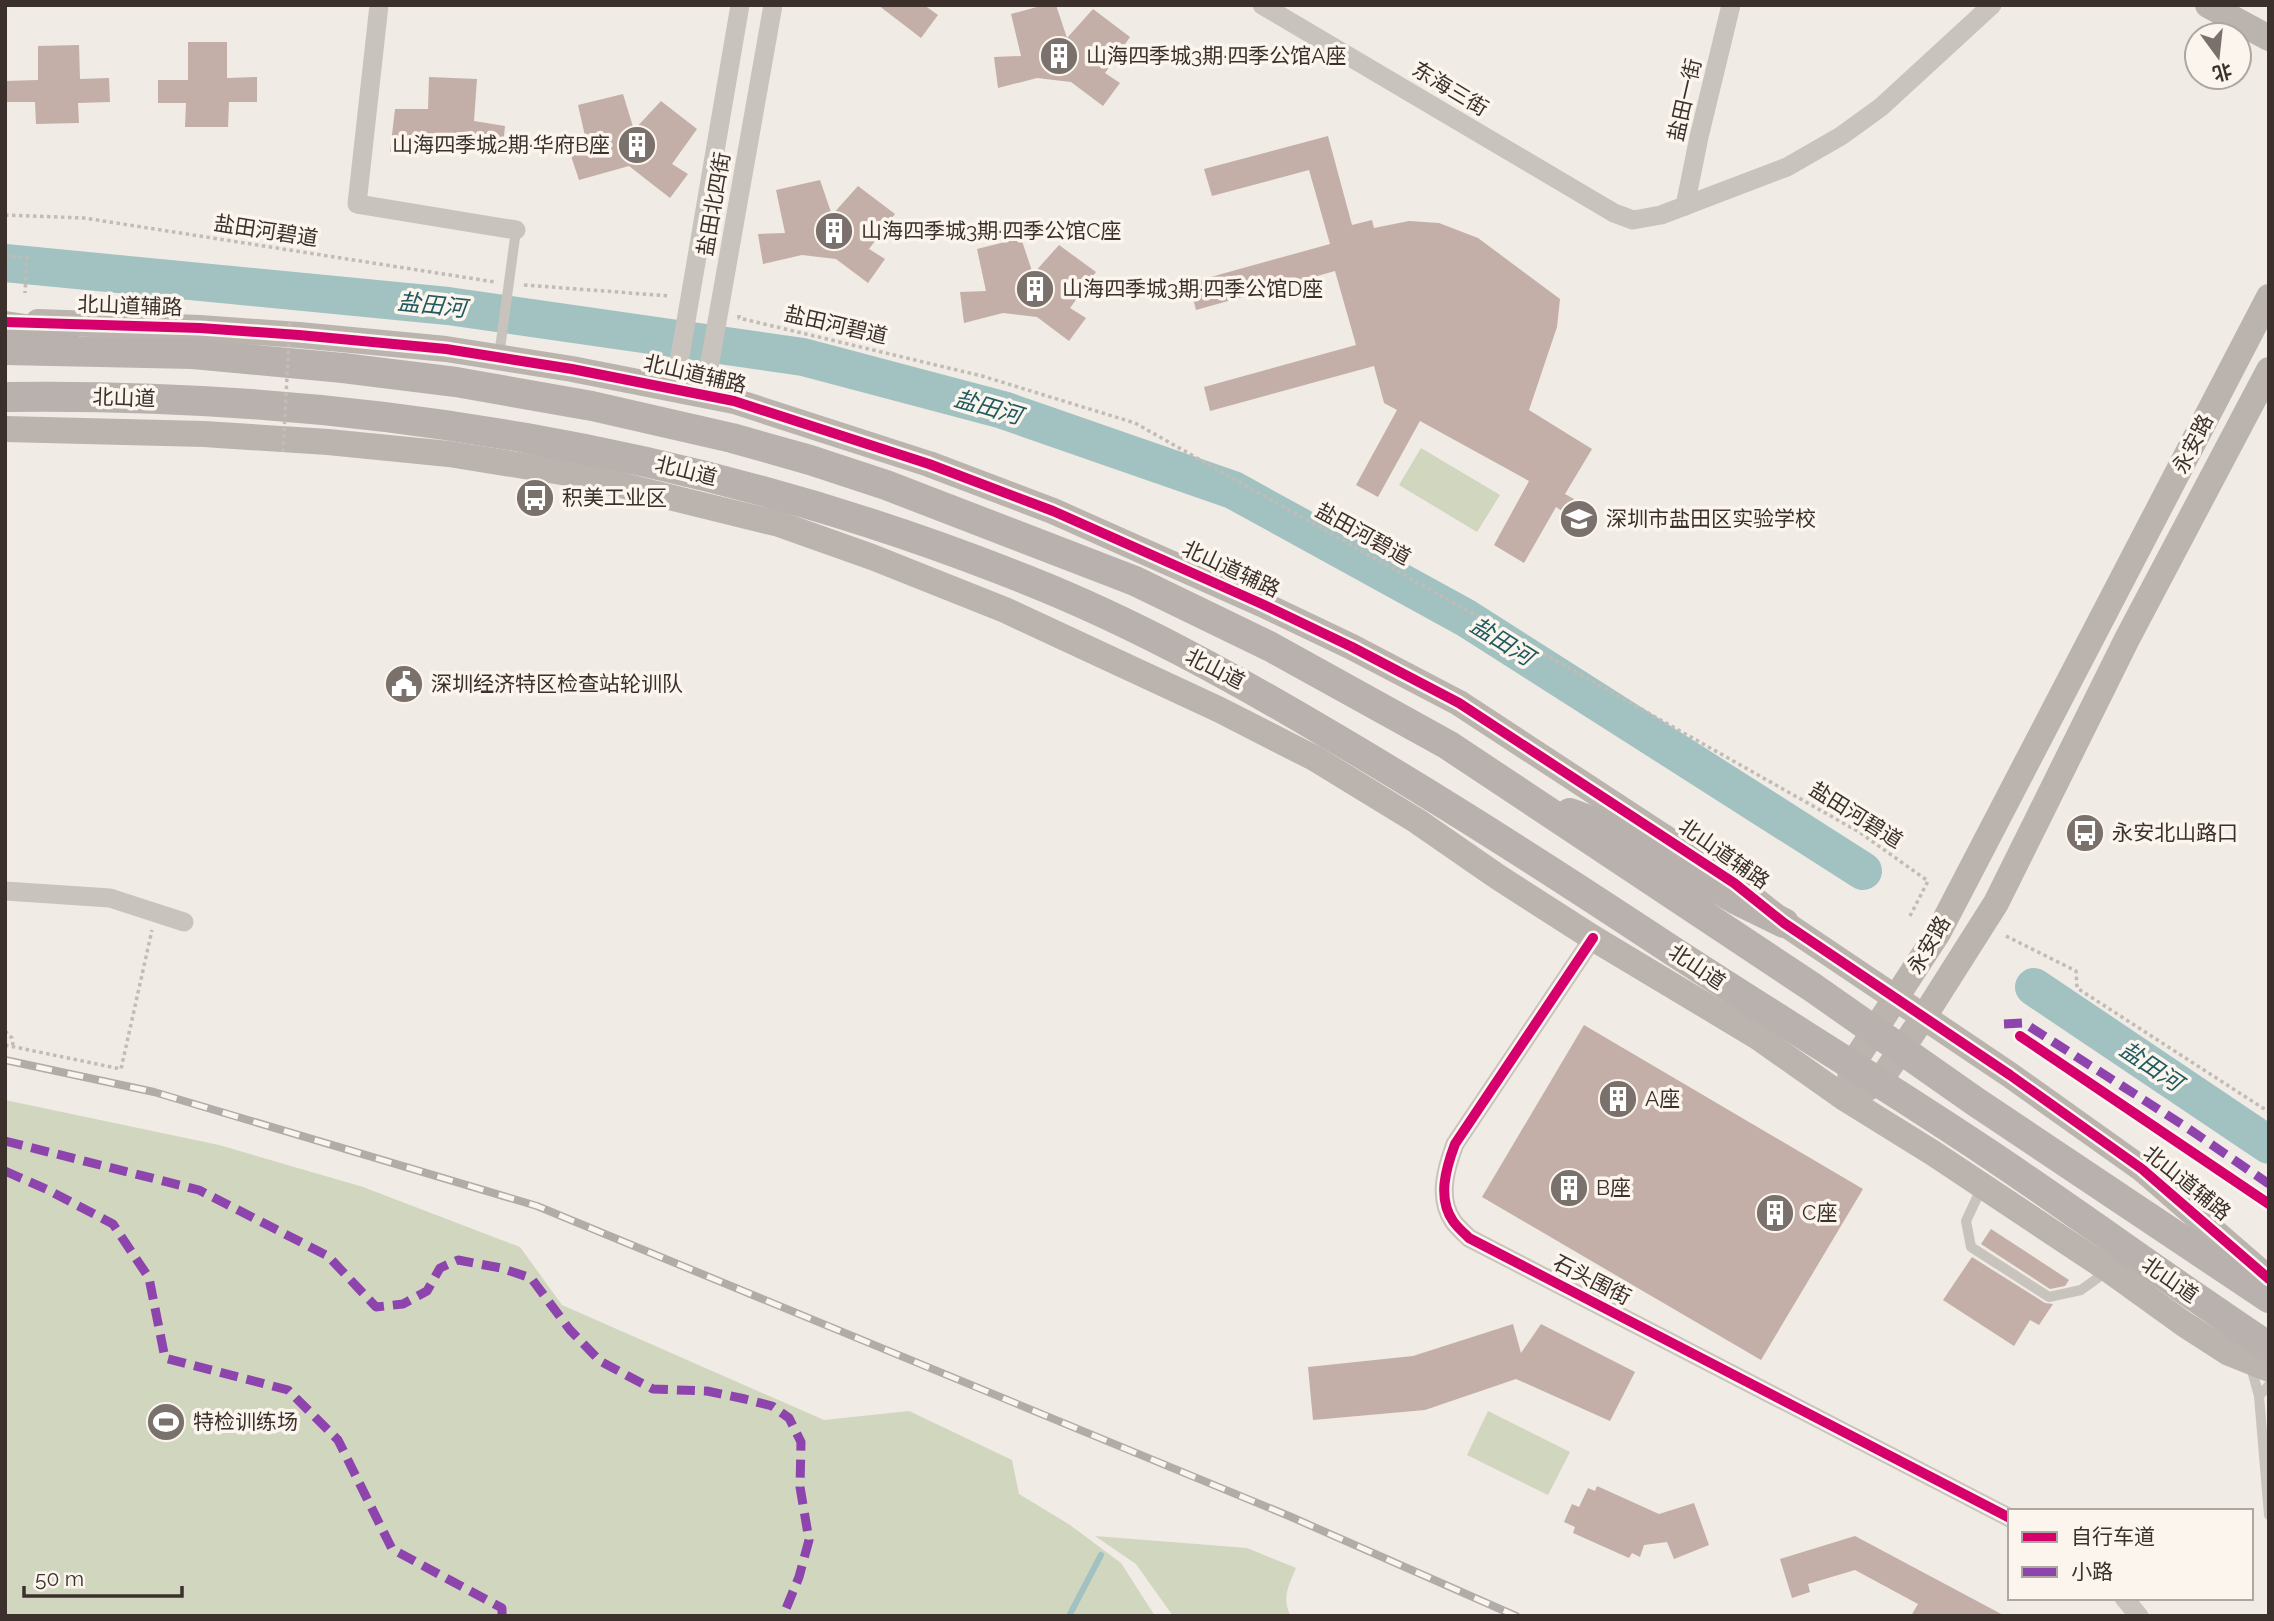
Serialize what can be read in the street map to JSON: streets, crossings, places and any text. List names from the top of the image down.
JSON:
{
  "streets": {
    "main road": ["北山道"],
    "street": [
      "东海三街",
      "盐田一街",
      "盐田北四街",
      "北山道辅路",
      "永安路",
      "石头围街"
    ],
    "path": ["盐田河碧道"]
  },
  "crossings": [
    ["东海三街", "盐田一街"],
    ["盐田北四街", "盐田河碧道"],
    ["盐田北四街", "北山道辅路"],
    ["北山道辅路", "永安路"],
    ["北山道", "永安路"]
  ],
  "water": ["盐田河"],
  "places": {
    "building": [
      "山海四季城3期·四季公馆A座",
      "山海四季城2期·华府B座",
      "山海四季城3期·四季公馆C座",
      "山海四季城3期·四季公馆D座",
      "A座",
      "B座",
      "C座"
    ],
    "bus stop": ["积美工业区", "永安北山路口"],
    "school or university": ["深圳市盐田区实验学校"],
    "public building": ["深圳经济特区检查站轮训队"],
    "sports": ["特检训练场"]
  },
  "legend": ["自行车道", "小路"],
  "scale_bar": "50 m",
  "north": "bottom"
}
